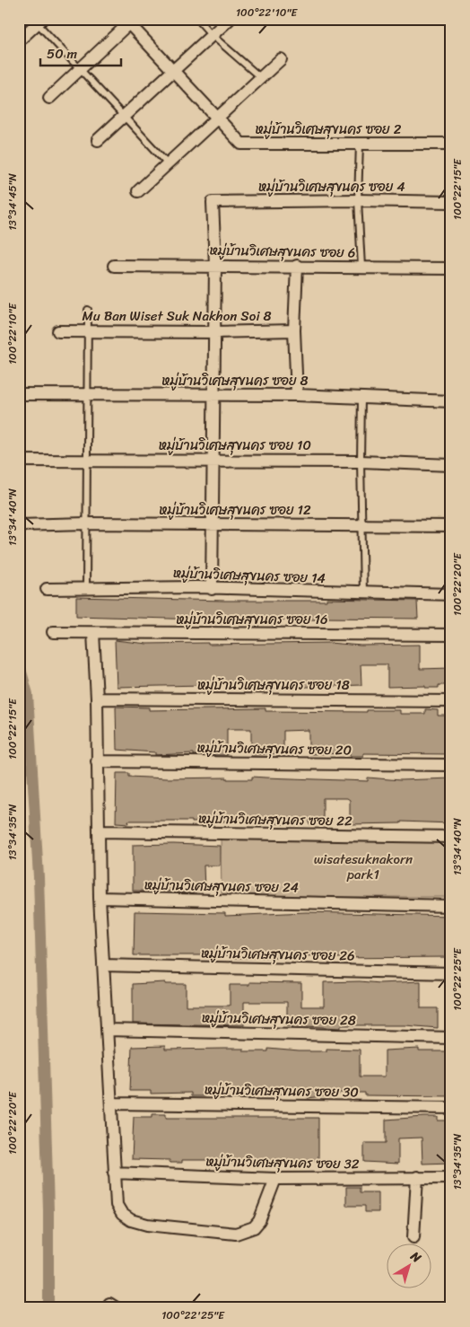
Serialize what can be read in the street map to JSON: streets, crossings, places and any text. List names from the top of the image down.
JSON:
{
  "streets": {
    "street": [
      "หมู่บ้านวิเศษสุขนคร ซอย 2",
      "หมู่บ้านวิเศษสุขนคร ซอย 4",
      "หมู่บ้านวิเศษสุขนคร ซอย 6",
      "Mu Ban Wiset Suk Nakhon Soi 8",
      "หมู่บ้านวิเศษสุขนคร ซอย 8",
      "หมู่บ้านวิเศษสุขนคร ซอย 10",
      "หมู่บ้านวิเศษสุขนคร ซอย 12",
      "หมู่บ้านวิเศษสุขนคร ซอย 14",
      "หมู่บ้านวิเศษสุขนคร ซอย 16",
      "หมู่บ้านวิเศษสุขนคร ซอย 18",
      "หมู่บ้านวิเศษสุขนคร ซอย 20",
      "หมู่บ้านวิเศษสุขนคร ซอย 22",
      "หมู่บ้านวิเศษสุขนคร ซอย 24",
      "หมู่บ้านวิเศษสุขนคร ซอย 26",
      "หมู่บ้านวิเศษสุขนคร ซอย 28",
      "หมู่บ้านวิเศษสุขนคร ซอย 30",
      "หมู่บ้านวิเศษสุขนคร ซอย 32"
    ]
  },
  "crossings": [
    ["หมู่บ้านวิเศษสุขนคร ซอย 4", "หมู่บ้านวิเศษสุขนคร ซอย 6"]
  ],
  "parks": ["wisatesuknakorn park1"],
  "scale_bar": "50 m",
  "north": "top right",
  "coordinates": [
    "100°22'10\"E",
    "100°22'15\"E",
    "13°34'45\"N",
    "13°34'40\"N",
    "100°22'20\"E",
    "13°34'35\"N",
    "100°22'25\"E"
  ]
}
